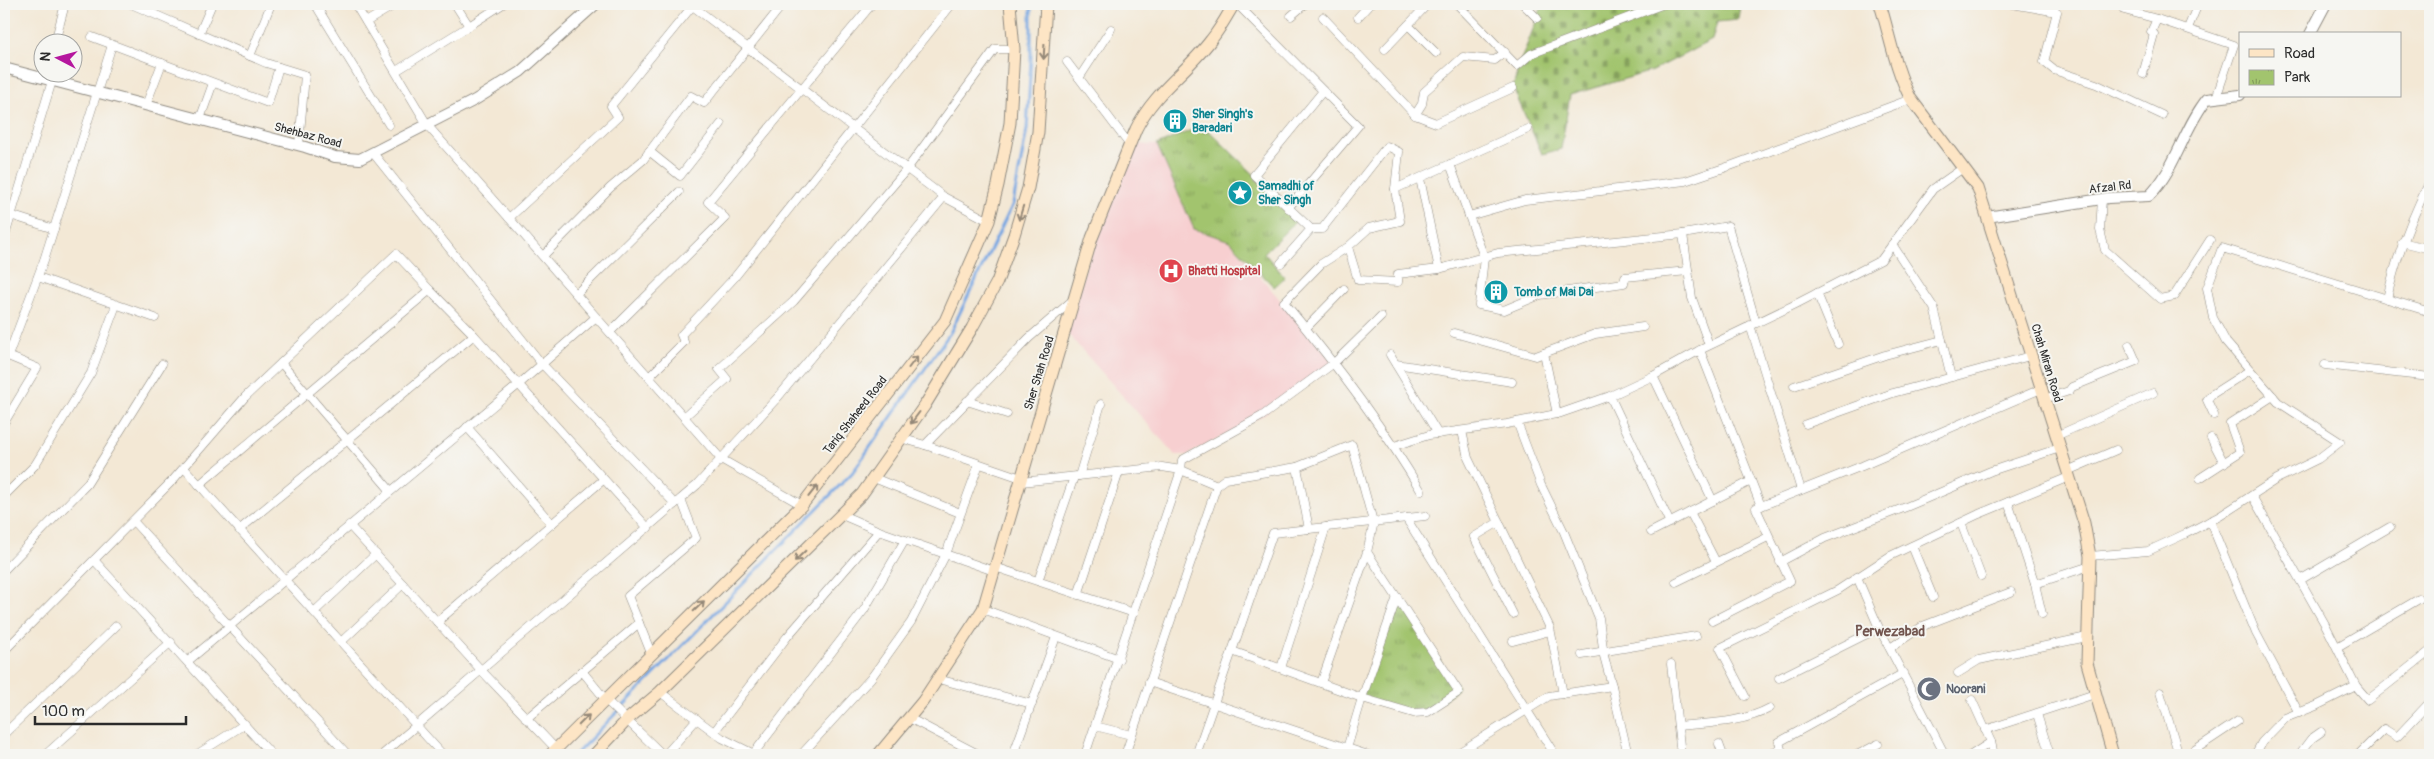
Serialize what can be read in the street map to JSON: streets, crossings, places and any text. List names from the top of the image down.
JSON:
{
  "streets": {
    "main road": ["Chah Miran Road", "Sher Shah Road", "Tariq Shaheed Road"],
    "street": ["Shehbaz Road", "Afzal Rd"]
  },
  "crossings": [
    ["Afzal Rd", "Chah Miran Road"]
  ],
  "districts": ["Perwezabad"],
  "places": {
    "building": ["Sher Singh's Baradari", "Tomb of Mai Dai"],
    "place": ["Samadhi of Sher Singh"],
    "hospital": ["Bhatti Hospital"],
    "mosque": ["Noorani"]
  },
  "legend": ["Road", "Park"],
  "scale_bar": "100 m",
  "north": "left"
}
